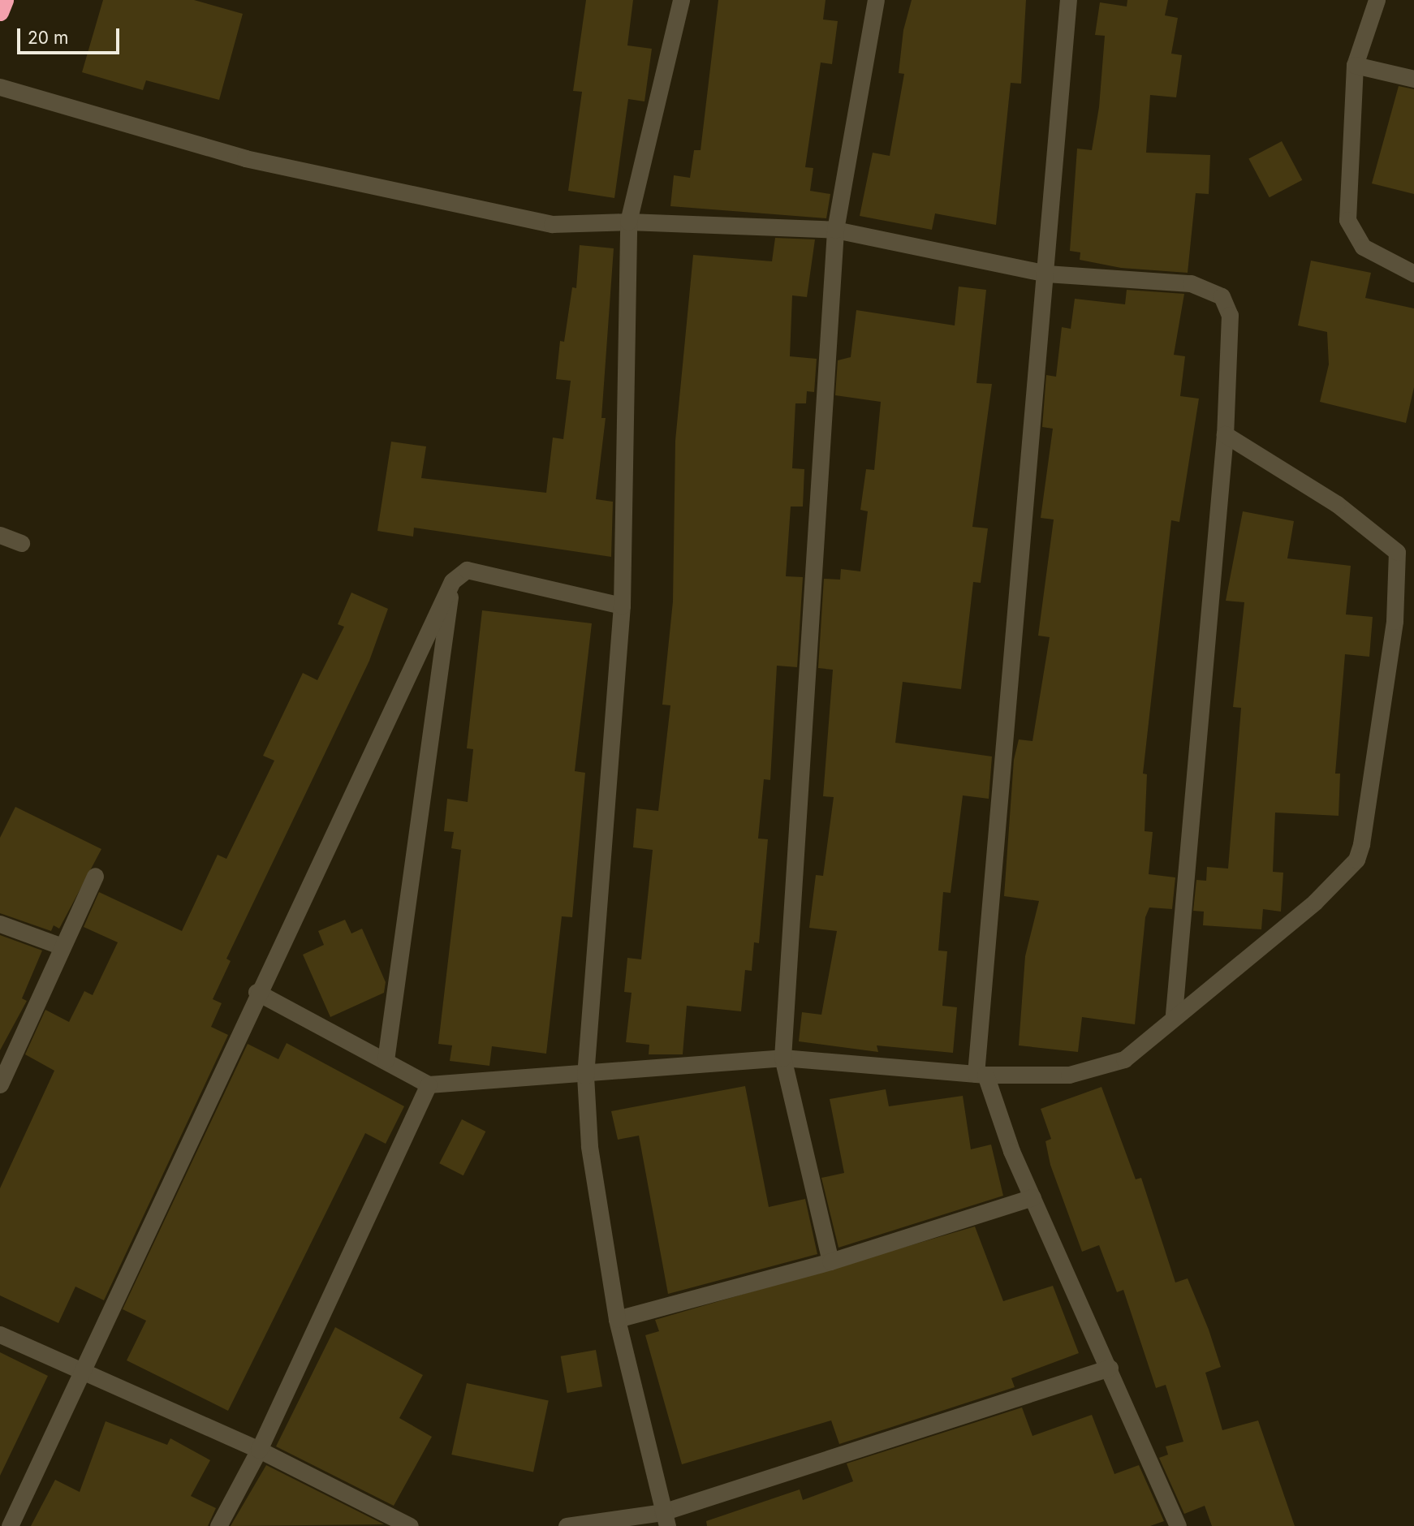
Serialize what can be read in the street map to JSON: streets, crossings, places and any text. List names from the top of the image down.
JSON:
{
  "scale_bar": "20 m"
}
